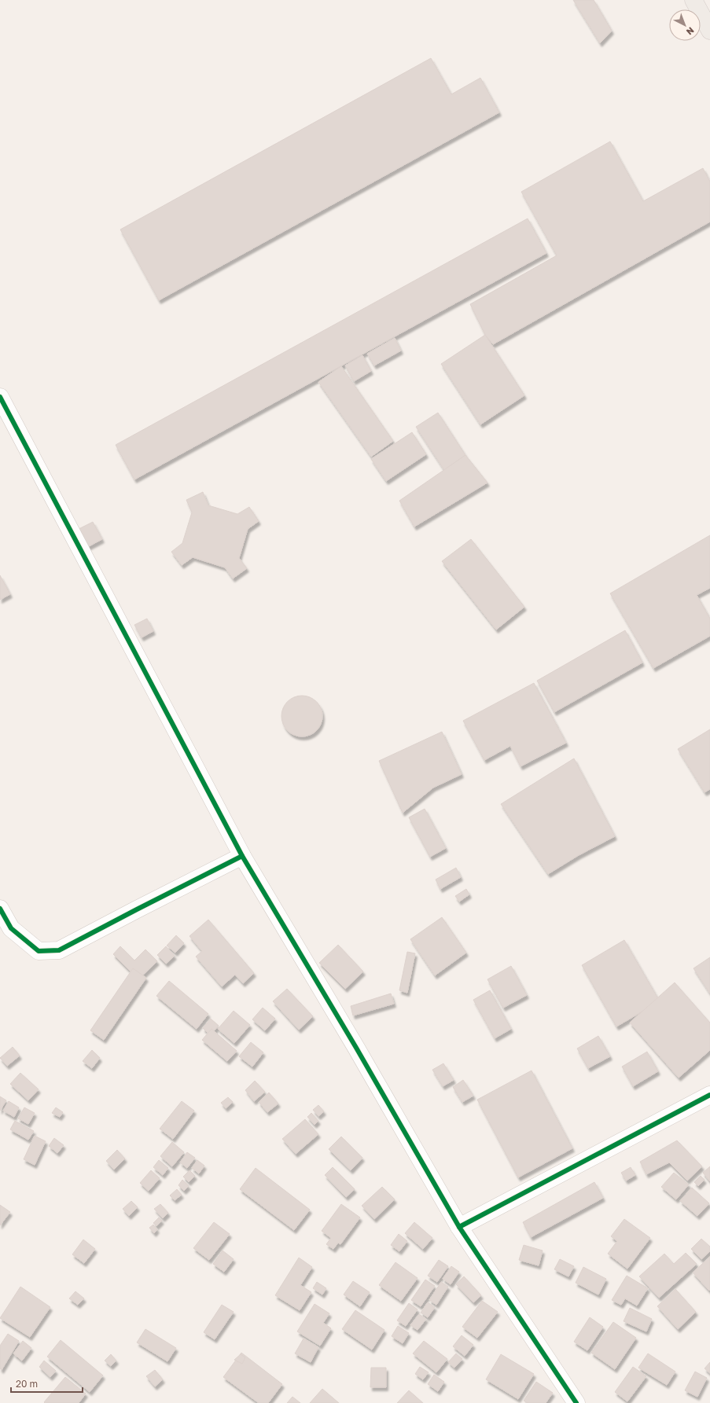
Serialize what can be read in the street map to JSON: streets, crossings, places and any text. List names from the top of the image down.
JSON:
{
  "scale_bar": "20 m",
  "north": "bottom right"
}
